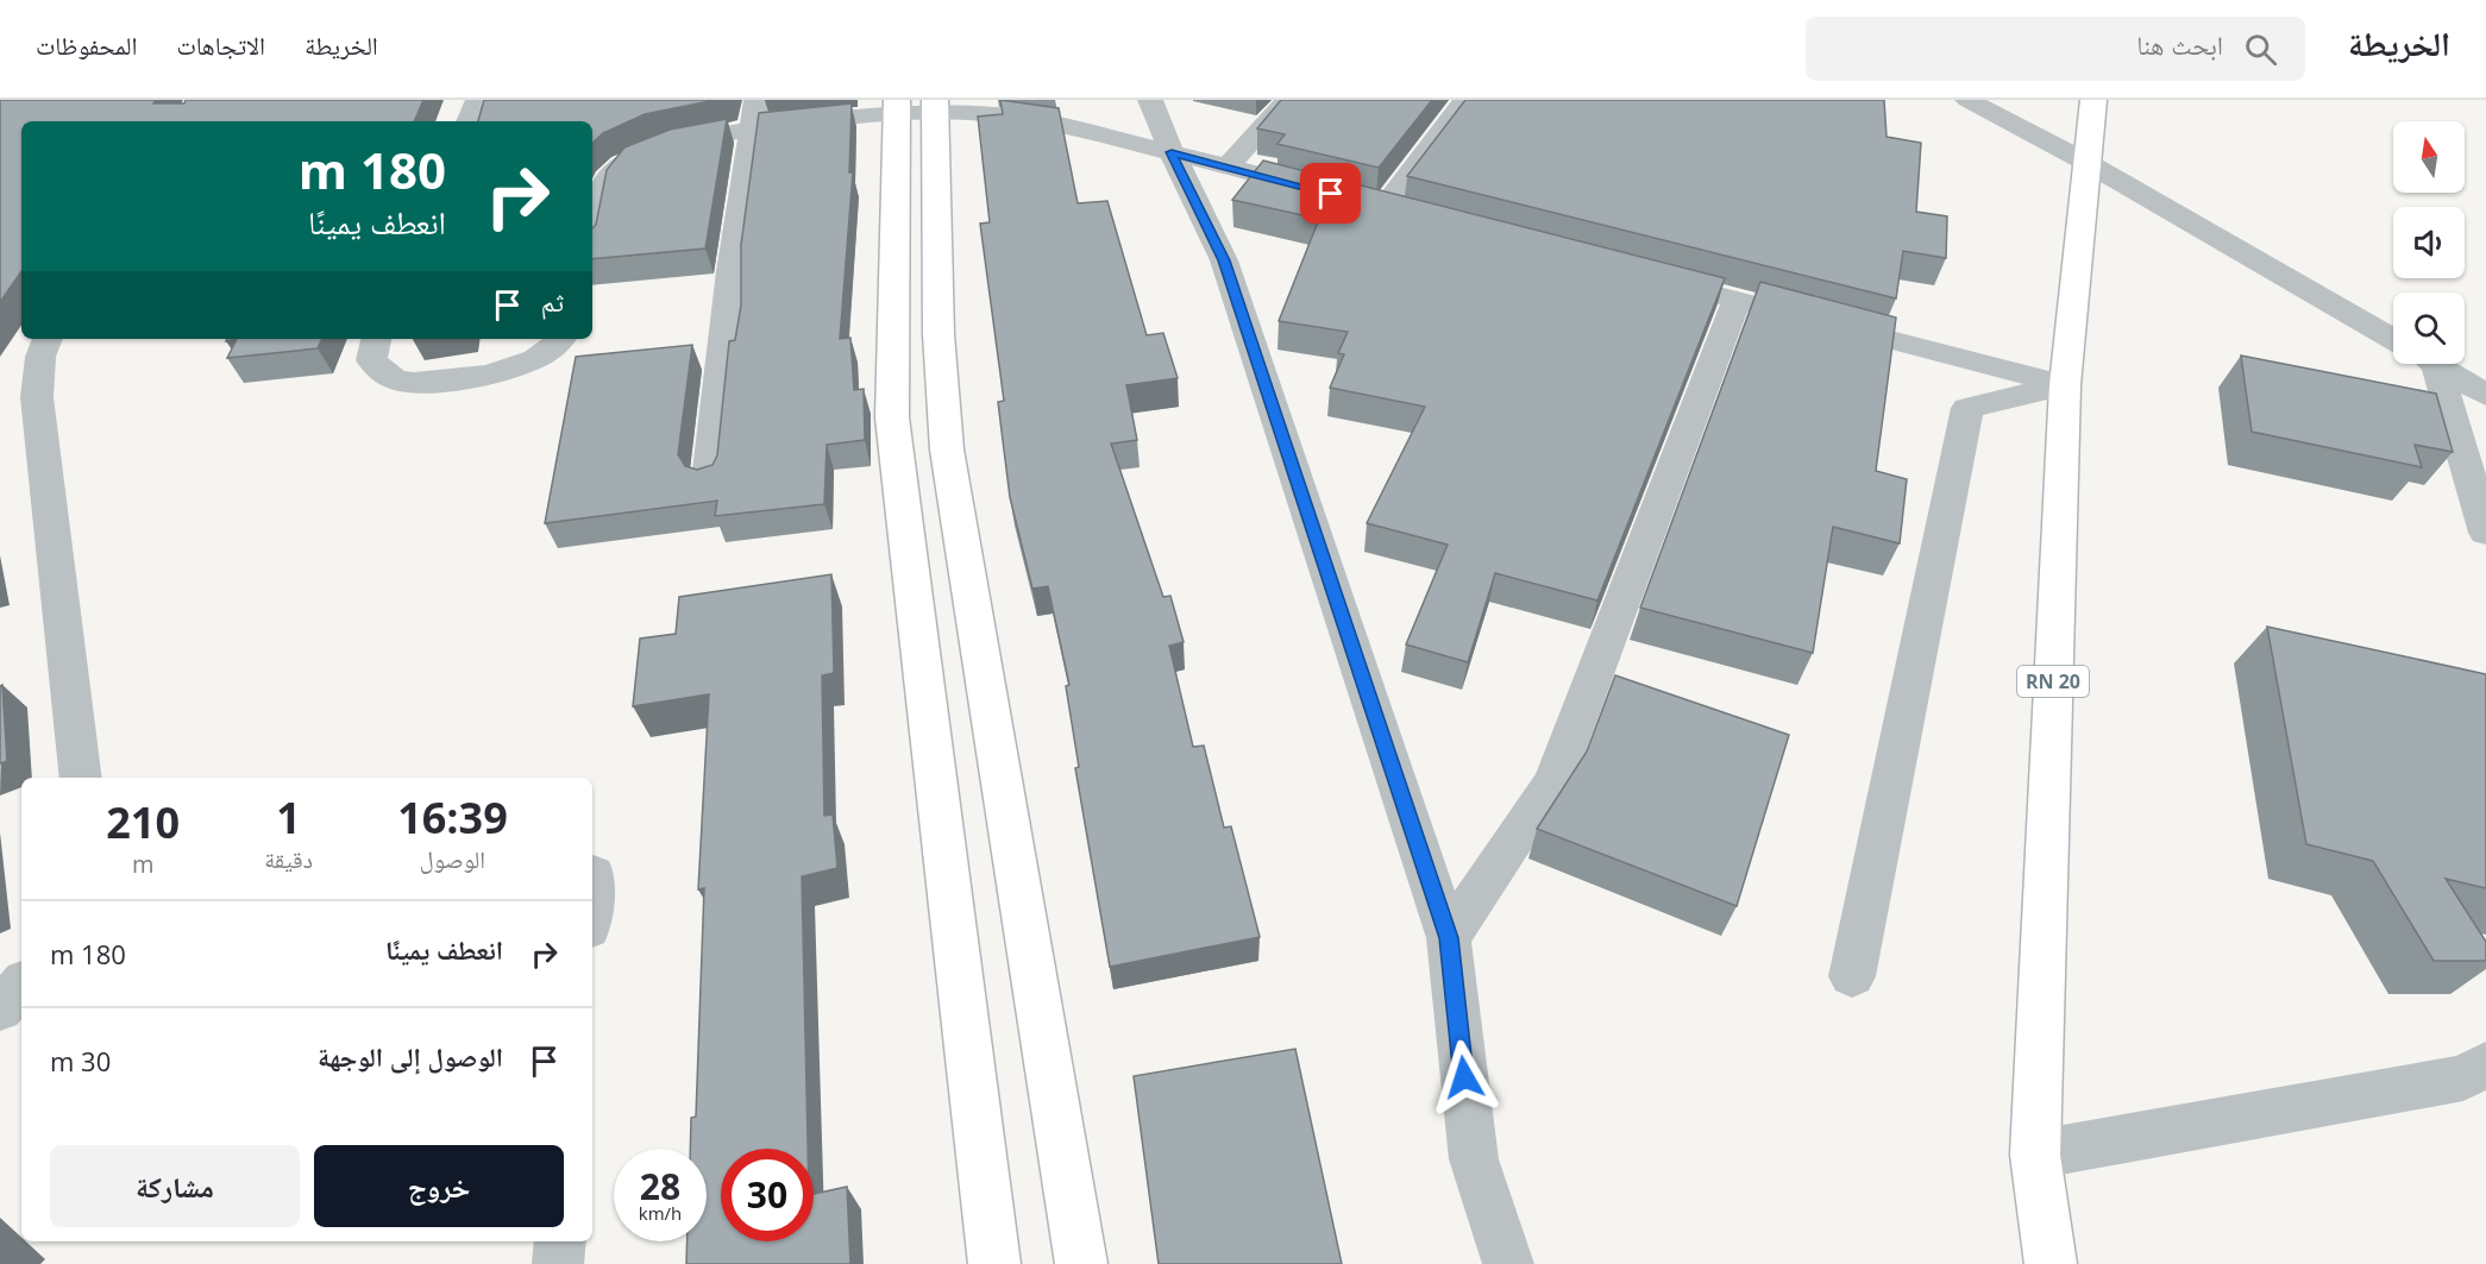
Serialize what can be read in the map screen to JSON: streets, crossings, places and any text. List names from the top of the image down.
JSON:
{
  "streets": {
    "main road": ["RN 20"]
  },
  "north": "top",
  "page": {
    "header": "الخريطة",
    "search": "ابحث هنا",
    "nav": ["الخريطة", "الاتجاهات", "المحفوظات"],
    "turn": ["180 m", "انعطف يمينًا"],
    "then": "ثم",
    "eta": [
      "16:39",
      "الوصول",
      "1",
      "دقيقة",
      "210",
      "m"
    ],
    "list": [
      {
        "name": "انعطف يمينًا",
        "value": "180 m"
      },
      {
        "name": "الوصول إلى الوجهة",
        "value": "30 m"
      }
    ],
    "buttons": ["خروج", "مشاركة"],
    "speed": "28 km/h",
    "limit": "30"
  }
}
